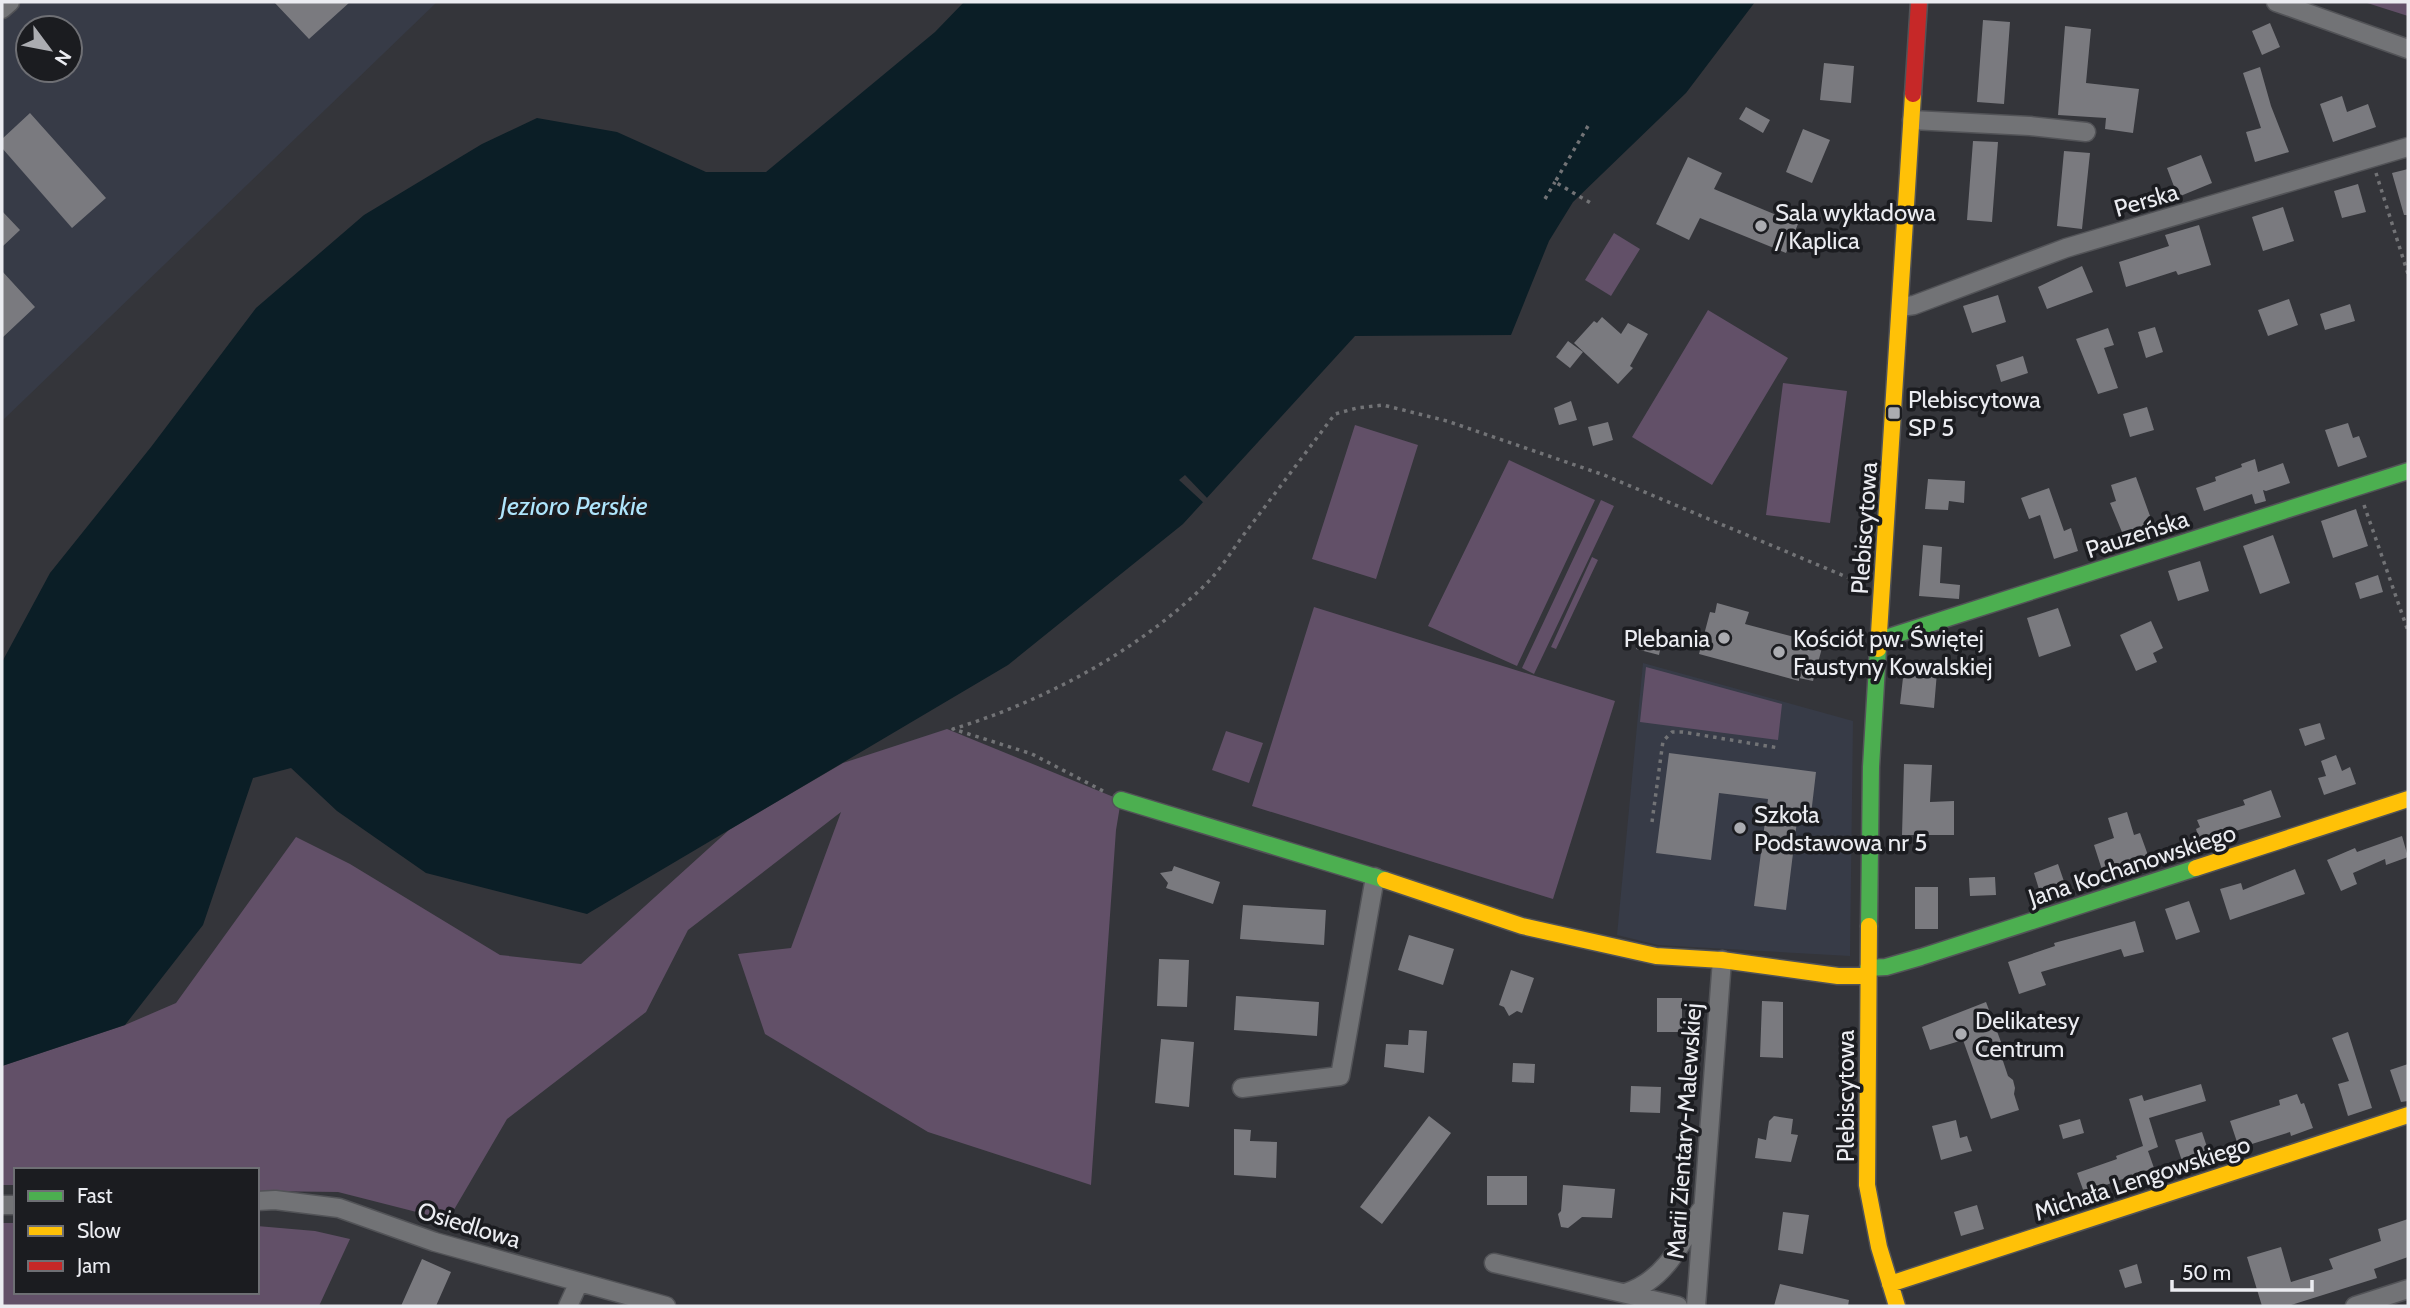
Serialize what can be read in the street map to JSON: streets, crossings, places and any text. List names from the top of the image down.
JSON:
{
  "streets": {
    "street": [
      "Perska",
      "Plebiscytowa",
      "Pauzeńska",
      "Jana Kochanowskiego",
      "Marii Zientary-Malewskiej",
      "Michała Lengowskiego",
      "Osiedlowa"
    ]
  },
  "crossings": [
    ["Perska", "Plebiscytowa"],
    ["Plebiscytowa", "Pauzeńska"],
    ["Plebiscytowa", "Jana Kochanowskiego"],
    ["Plebiscytowa", "Michała Lengowskiego"]
  ],
  "water": ["Jezioro Perskie"],
  "places": {
    "other": [
      "Sala wykładowa / Kaplica",
      "Plebania",
      "Kościół pw. Świętej Faustyny Kowalskiej",
      "Szkoła Podstawowa nr 5",
      "Delikatesy Centrum"
    ],
    "transit": ["Plebiscytowa SP 5"]
  },
  "legend": ["Fast", "Slow", "Jam"],
  "scale_bar": "50 m",
  "north": "bottom right"
}
